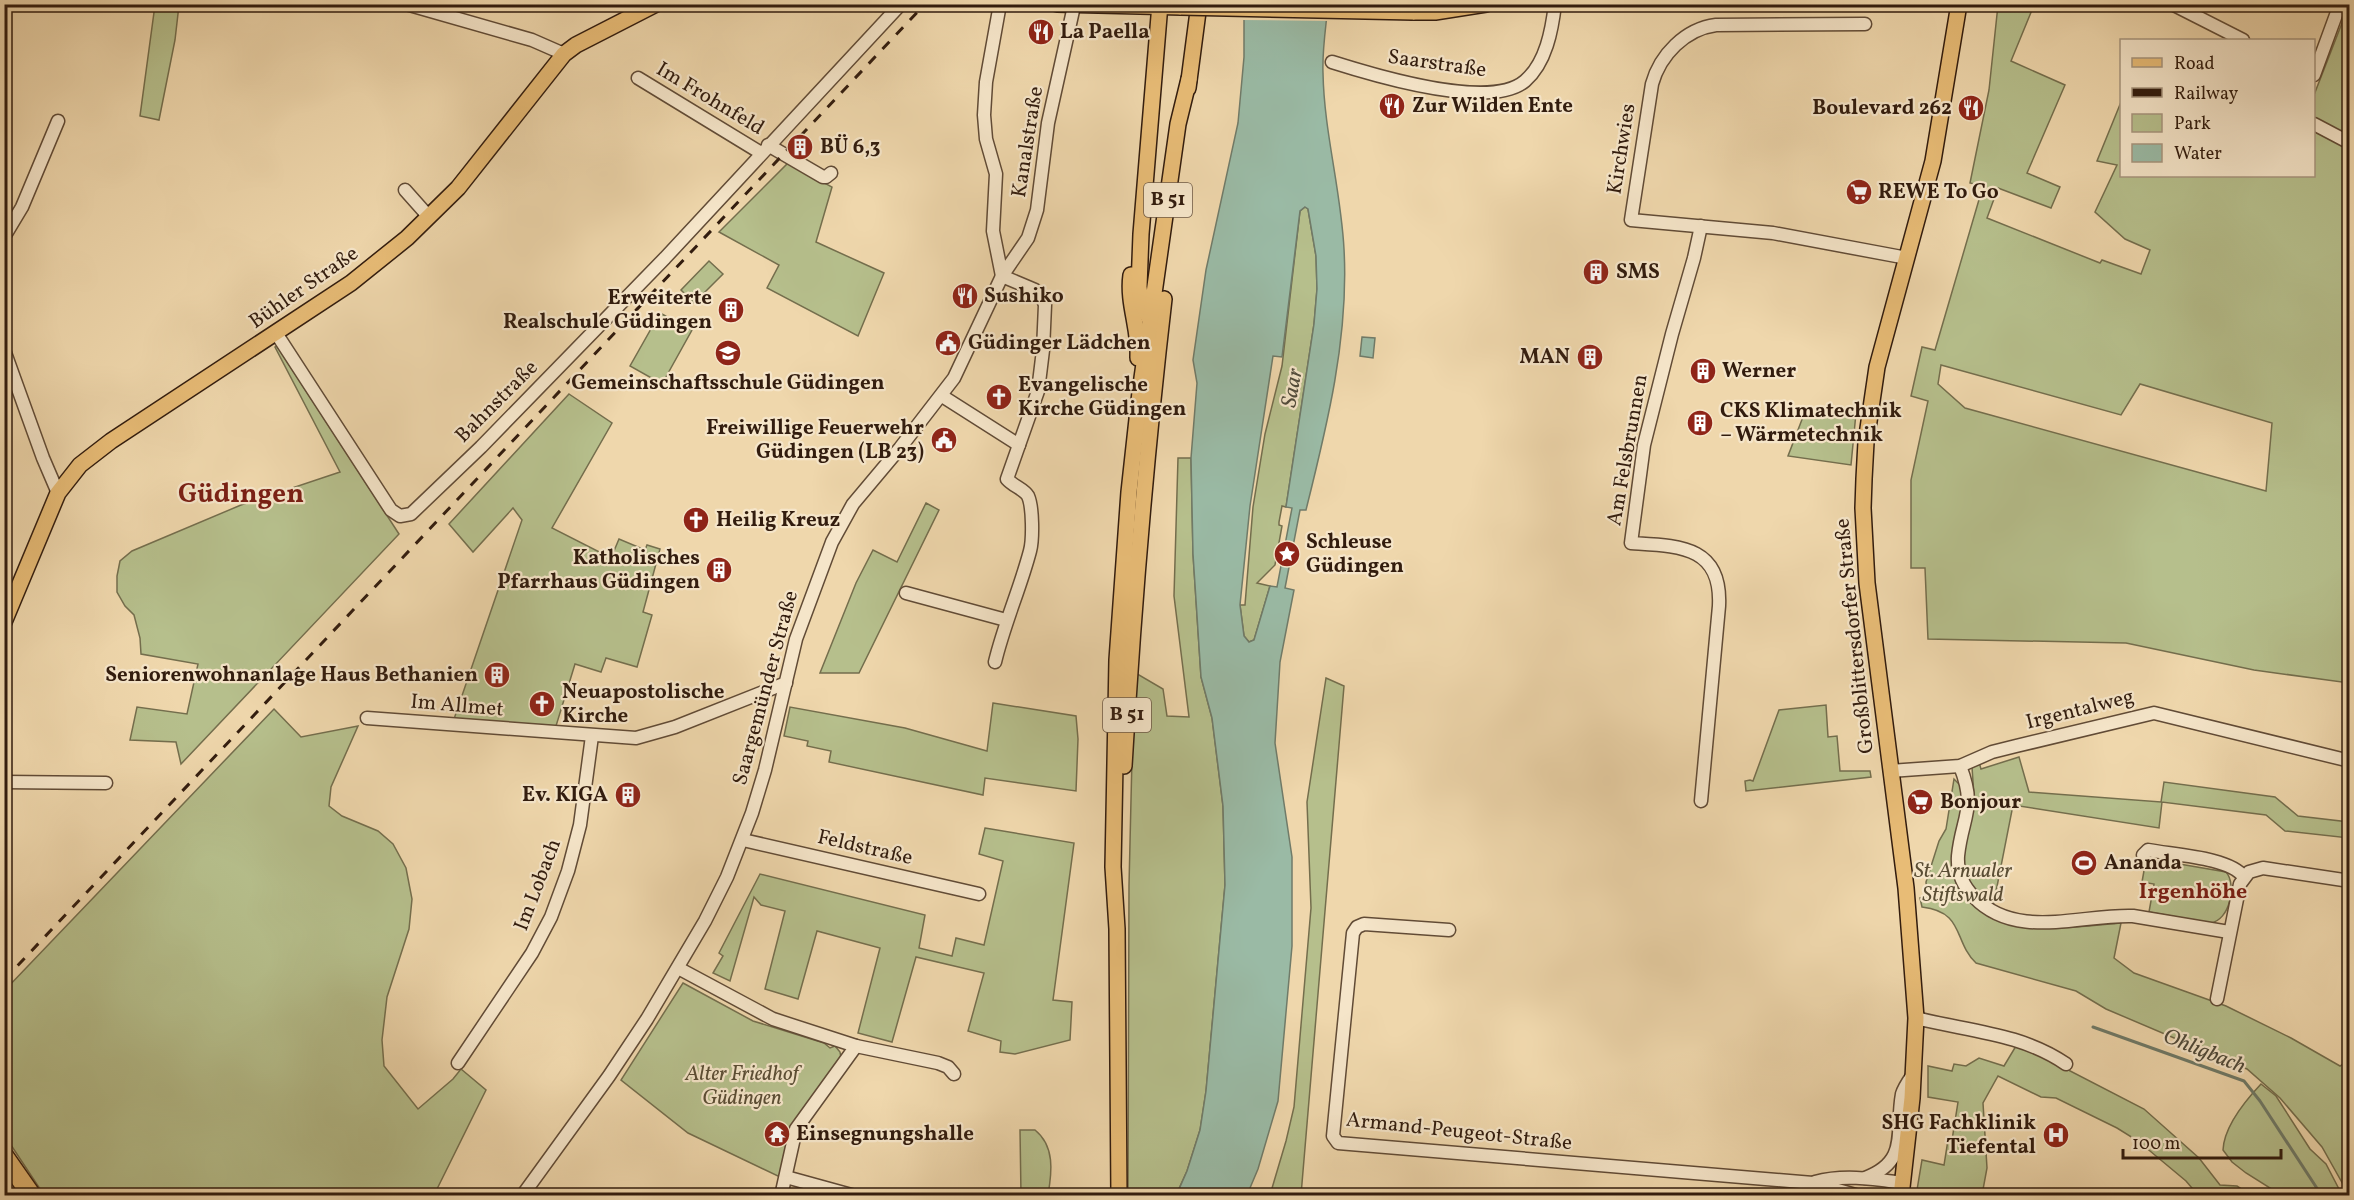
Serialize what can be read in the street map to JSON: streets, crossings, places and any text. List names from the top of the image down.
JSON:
{
  "streets": {
    "main road": ["B 51", "Bühler Straße", "Großblittersdorfer Straße"],
    "street": [
      "Saarstraße",
      "Im Frohnfeld",
      "Kanalstraße",
      "Kirchwies",
      "Bahnstraße",
      "Am Felsbrunnen",
      "Saargemünder Straße",
      "Im Allmet",
      "Irgentalweg",
      "Feldstraße",
      "Im Lobach",
      "Armand-Peugeot-Straße"
    ]
  },
  "crossings": [
    ["Im Frohnfeld", "Bahnstraße"],
    ["Kanalstraße", "Saargemünder Straße"],
    ["Kirchwies", "Am Felsbrunnen"],
    ["Kirchwies", "Großblittersdorfer Straße"],
    ["Bühler Straße", "Bahnstraße"],
    ["Großblittersdorfer Straße", "Irgentalweg"],
    ["Großblittersdorfer Straße", "Armand-Peugeot-Straße"],
    ["Saargemünder Straße", "Im Allmet"],
    ["Saargemünder Straße", "Feldstraße"],
    ["Im Allmet", "Im Lobach"]
  ],
  "districts": ["Güdingen", "Irgenhöhe"],
  "water": ["Saar", "Ohligbach"],
  "parks": ["St. Arnualer Stiftswald", "Alter Friedhof Güdingen"],
  "places": {
    "restaurant": [
      "La Paella",
      "Zur Wilden Ente",
      "Boulevard 262",
      "Sushiko"
    ],
    "building": [
      "BÜ 6,3",
      "SMS",
      "Erweiterte Realschule Güdingen",
      "MAN",
      "Werner",
      "CKS Klimatechnik – Wärmetechnik",
      "Katholisches Pfarrhaus Güdingen",
      "Seniorenwohnanlage Haus Bethanien",
      "Ev. KIGA"
    ],
    "supermarket": ["REWE To Go", "Bonjour"],
    "public building": ["Güdinger Lädchen", "Freiwillige Feuerwehr Güdingen (LB 23)"],
    "school or university": ["Gemeinschaftsschule Güdingen"],
    "church": ["Evangelische Kirche Güdingen", "Heilig Kreuz", "Neuapostolische Kirche"],
    "place": ["Schleuse Güdingen"],
    "sports": ["Ananda"],
    "temple": ["Einsegnungshalle"],
    "hospital": ["SHG Fachklinik Tiefental"]
  },
  "legend": [
    "Road",
    "Railway",
    "Park",
    "Water"
  ],
  "scale_bar": "100 m"
}
